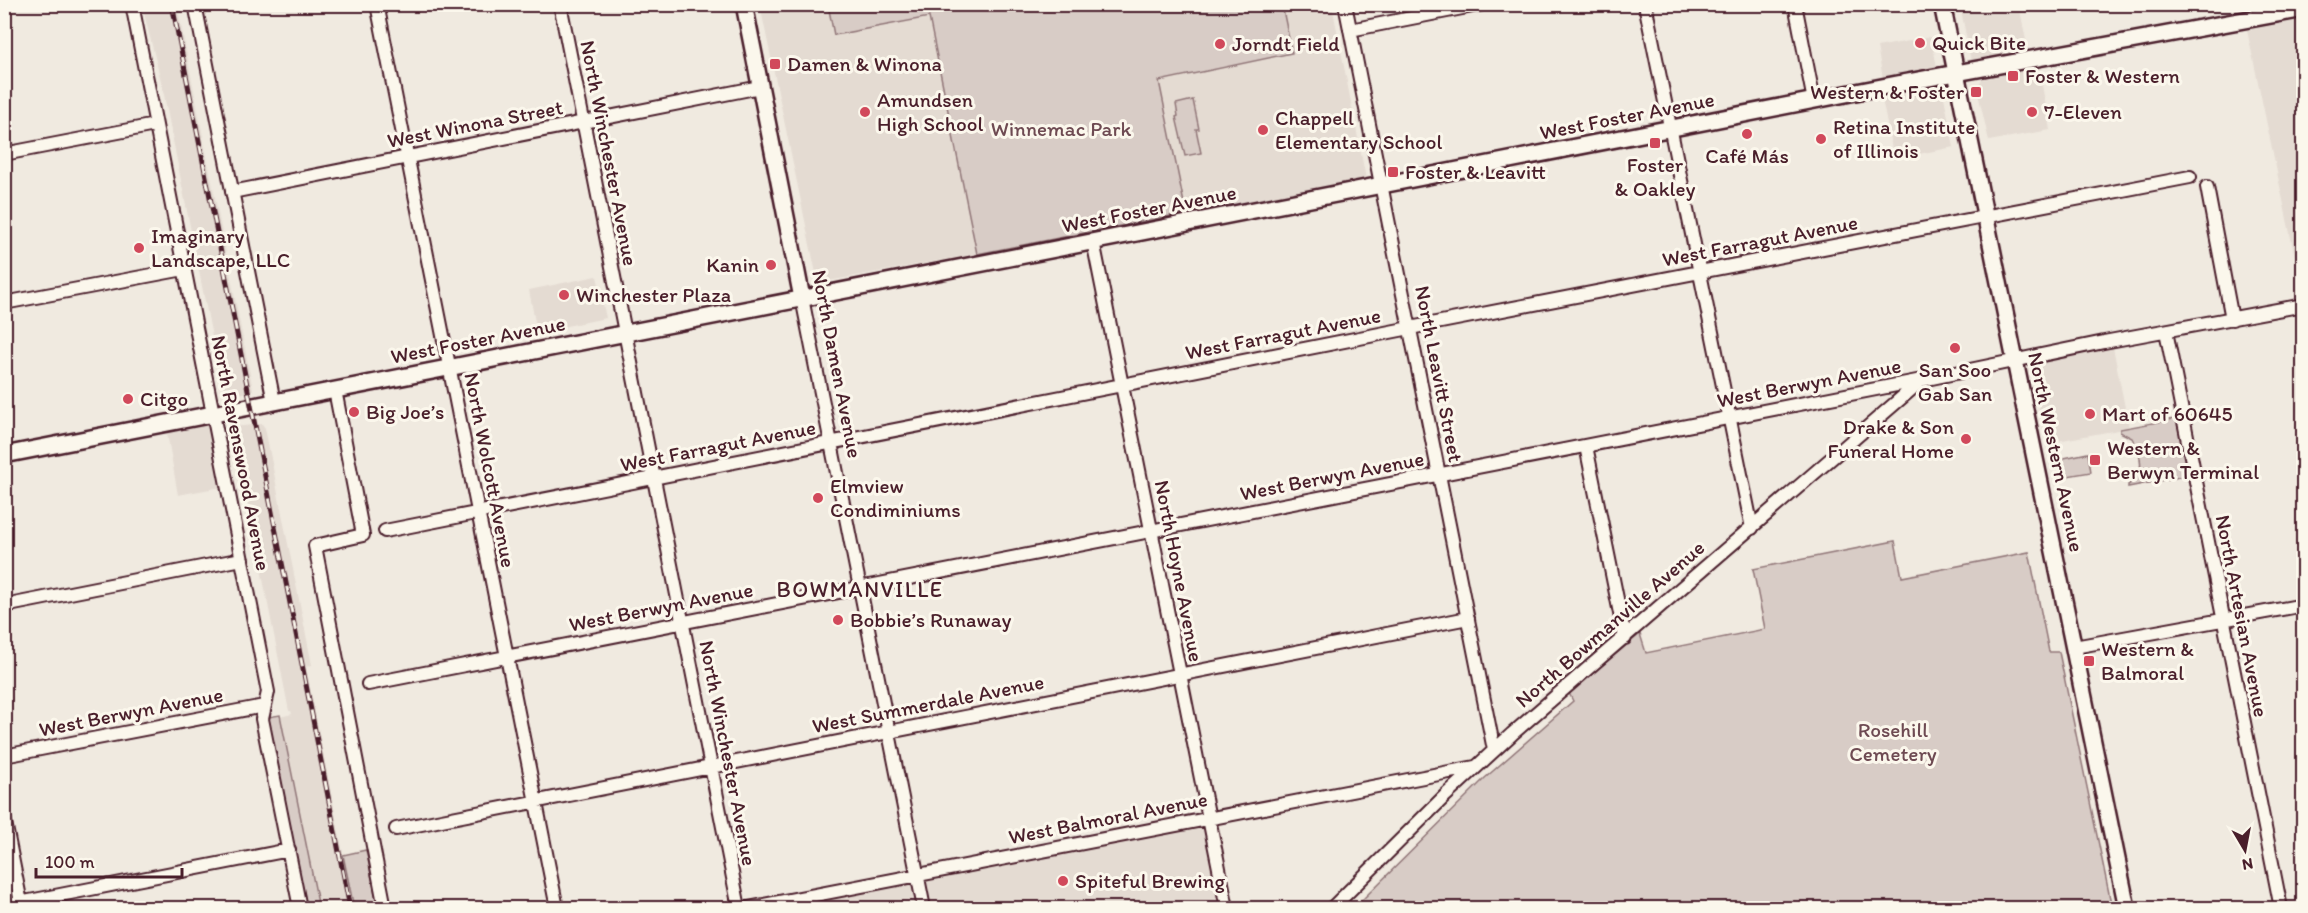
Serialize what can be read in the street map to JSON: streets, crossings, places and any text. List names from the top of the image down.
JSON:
{
  "streets": {
    "main road": ["West Foster Avenue", "North Damen Avenue", "North Western Avenue"],
    "street": [
      "West Winona Street",
      "North Winchester Avenue",
      "West Farragut Avenue",
      "North Leavitt Street",
      "West Berwyn Avenue",
      "North Ravenswood Avenue",
      "North Wolcott Avenue",
      "North Hoyne Avenue",
      "North Artesian Avenue",
      "North Bowmanville Avenue",
      "West Summerdale Avenue",
      "West Balmoral Avenue"
    ]
  },
  "crossings": [
    ["West Foster Avenue", "North Winchester Avenue"],
    ["West Foster Avenue", "North Damen Avenue"],
    ["West Foster Avenue", "North Leavitt Street"],
    ["West Foster Avenue", "North Western Avenue"],
    ["West Foster Avenue", "North Ravenswood Avenue"],
    ["West Foster Avenue", "North Wolcott Avenue"],
    ["West Foster Avenue", "North Hoyne Avenue"],
    ["West Winona Street", "North Winchester Avenue"],
    ["West Winona Street", "North Damen Avenue"],
    ["West Winona Street", "North Ravenswood Avenue"],
    ["West Winona Street", "North Wolcott Avenue"],
    ["North Winchester Avenue", "West Farragut Avenue"],
    ["North Winchester Avenue", "West Berwyn Avenue"],
    ["North Winchester Avenue", "West Summerdale Avenue"],
    ["West Farragut Avenue", "North Damen Avenue"],
    ["West Farragut Avenue", "North Leavitt Street"],
    ["West Farragut Avenue", "North Western Avenue"],
    ["West Farragut Avenue", "North Wolcott Avenue"],
    ["West Farragut Avenue", "North Hoyne Avenue"],
    ["North Damen Avenue", "West Berwyn Avenue"],
    ["North Damen Avenue", "West Summerdale Avenue"],
    ["North Damen Avenue", "West Balmoral Avenue"],
    ["North Leavitt Street", "West Berwyn Avenue"],
    ["North Leavitt Street", "North Bowmanville Avenue"],
    ["North Leavitt Street", "West Summerdale Avenue"],
    ["West Berwyn Avenue", "North Western Avenue"],
    ["West Berwyn Avenue", "North Ravenswood Avenue"],
    ["West Berwyn Avenue", "North Wolcott Avenue"],
    ["West Berwyn Avenue", "North Hoyne Avenue"],
    ["West Berwyn Avenue", "North Artesian Avenue"],
    ["West Berwyn Avenue", "North Bowmanville Avenue"],
    ["North Wolcott Avenue", "West Summerdale Avenue"],
    ["North Hoyne Avenue", "West Summerdale Avenue"],
    ["North Hoyne Avenue", "West Balmoral Avenue"],
    ["North Bowmanville Avenue", "West Balmoral Avenue"]
  ],
  "districts": ["BOWMANVILLE"],
  "parks": ["Winnemac Park", "Rosehill Cemetery"],
  "places": {
    "other": [
      "Quick Bite",
      "Jorndt Field",
      "Amundsen High School",
      "7-Eleven",
      "Chappell Elementary School",
      "Café Más",
      "Retina Institute of Illinois",
      "Imaginary Landscape, LLC",
      "Kanin",
      "Winchester Plaza",
      "San Soo Gab San",
      "Citgo",
      "Big Joe’s",
      "Mart of 60645",
      "Drake & Son Funeral Home",
      "Elmview Condiminiums",
      "Bobbie’s Runaway",
      "Spiteful Brewing"
    ],
    "transit": [
      "Damen & Winona",
      "Foster & Western",
      "Western & Foster",
      "Foster & Oakley",
      "Foster & Leavitt",
      "Western & Berwyn Terminal",
      "Western & Balmoral"
    ]
  },
  "scale_bar": "100 m",
  "north": "bottom"
}
